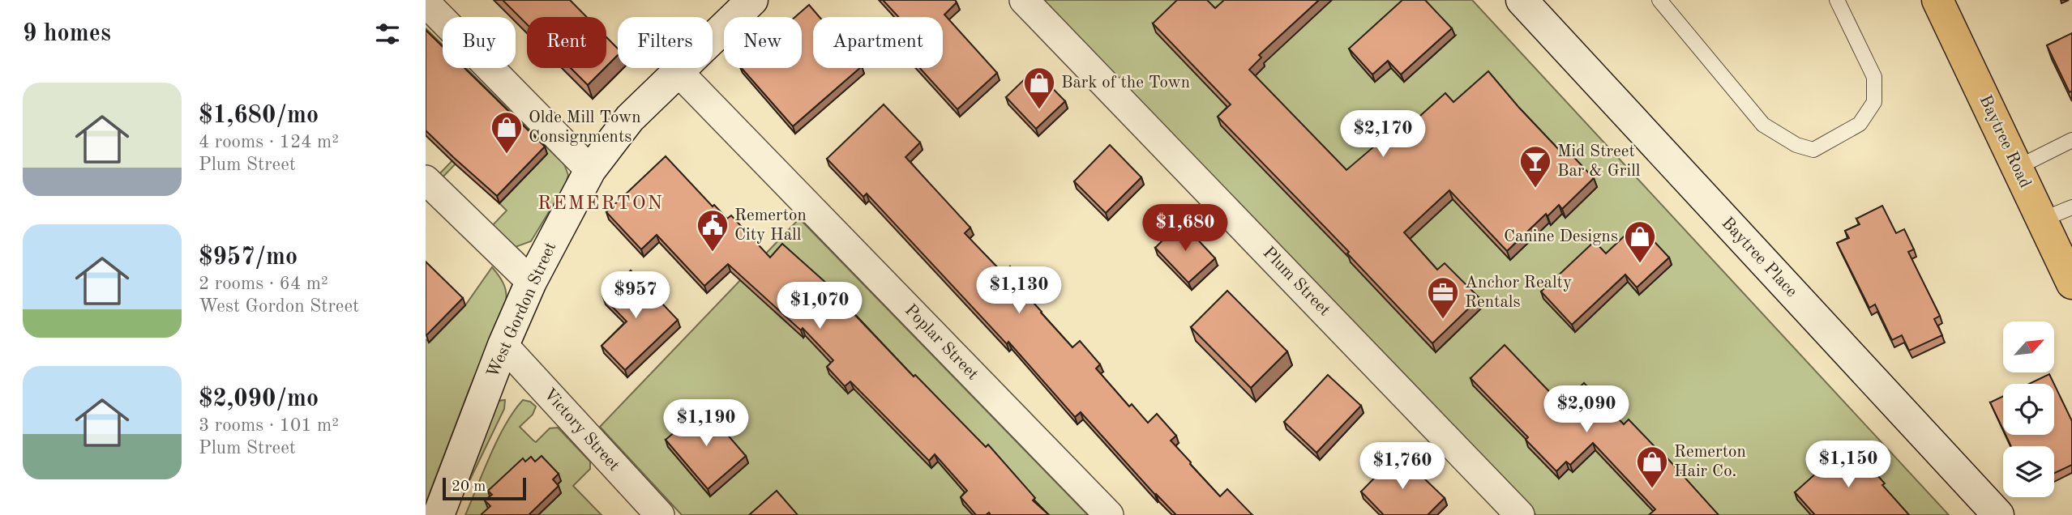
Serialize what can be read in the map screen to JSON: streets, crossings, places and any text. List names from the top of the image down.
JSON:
{
  "streets": {
    "main road": ["Baytree Road"],
    "street": [
      "Baytree Place",
      "Plum Street",
      "West Gordon Street",
      "Poplar Street",
      "Victory Street"
    ]
  },
  "crossings": [
    ["West Gordon Street", "Poplar Street"],
    ["West Gordon Street", "Victory Street"]
  ],
  "districts": ["REMERTON"],
  "places": {
    "shop": [
      "Bark of the Town",
      "Olde Mill Town Consignments",
      "Canine Designs",
      "Remerton Hair Co."
    ],
    "bar": ["Mid Street Bar & Grill"],
    "public building": ["Remerton City Hall"],
    "office": ["Anchor Realty Rentals"]
  },
  "scale_bar": "20 m",
  "north": "top right",
  "page": {
    "heading": "9 homes",
    "chip": [
      "Buy",
      "Rent",
      "Filters",
      "New",
      "Apartment"
    ],
    "list": [
      {
        "name": "$1,680/mo",
        "note": "4 rooms · 124 m² · Plum Street"
      },
      {
        "name": "$957/mo",
        "note": "2 rooms · 64 m² · West Gordon Street"
      },
      {
        "name": "$2,090/mo",
        "note": "3 rooms · 101 m² · Plum Street"
      }
    ],
    "price": [
      "$2,170",
      "$1,680",
      "$1,130",
      "$957",
      "$1,070",
      "$2,090",
      "$1,190",
      "$1,150",
      "$1,760"
    ],
    "scale": "20 m"
  }
}
